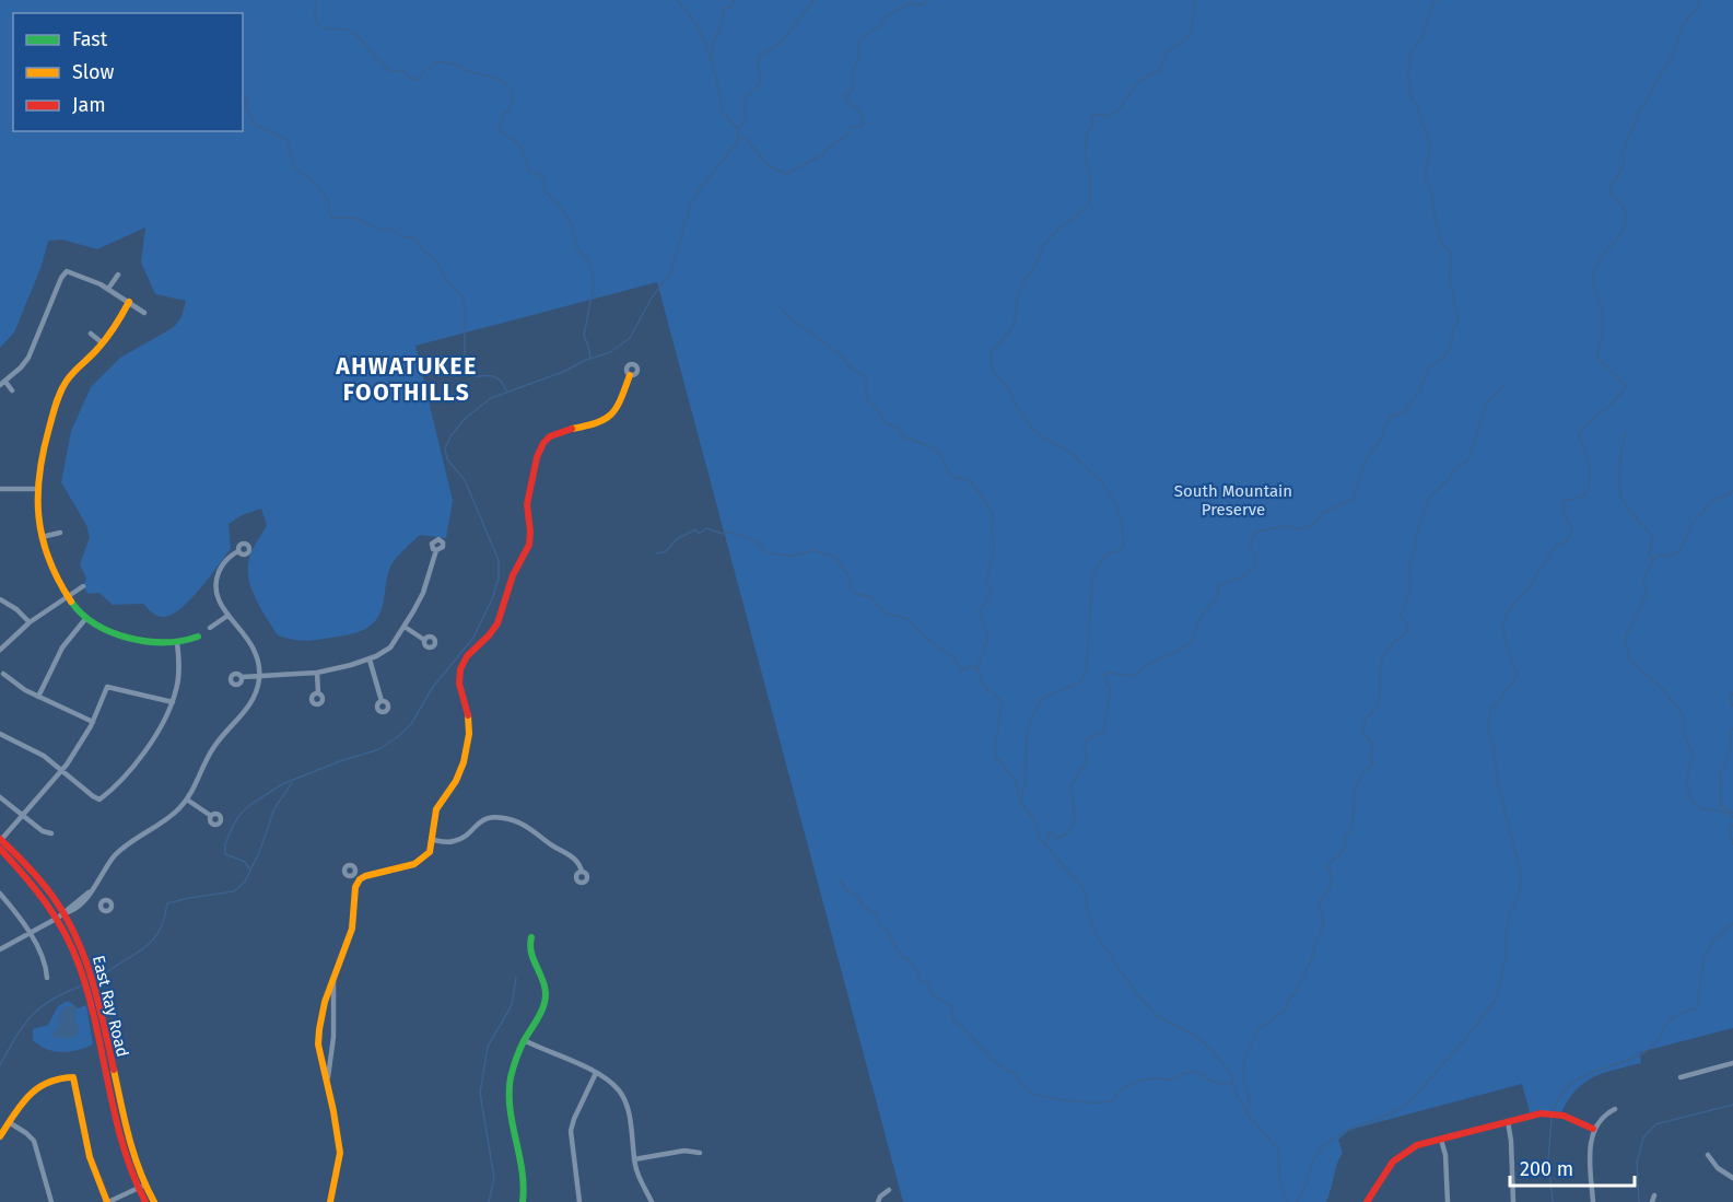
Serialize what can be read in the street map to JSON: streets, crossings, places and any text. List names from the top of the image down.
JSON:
{
  "streets": {
    "street": ["East Ray Road"]
  },
  "districts": ["AHWATUKEE FOOTHILLS"],
  "parks": ["South Mountain Preserve"],
  "legend": ["Fast", "Slow", "Jam"],
  "scale_bar": "200 m"
}
